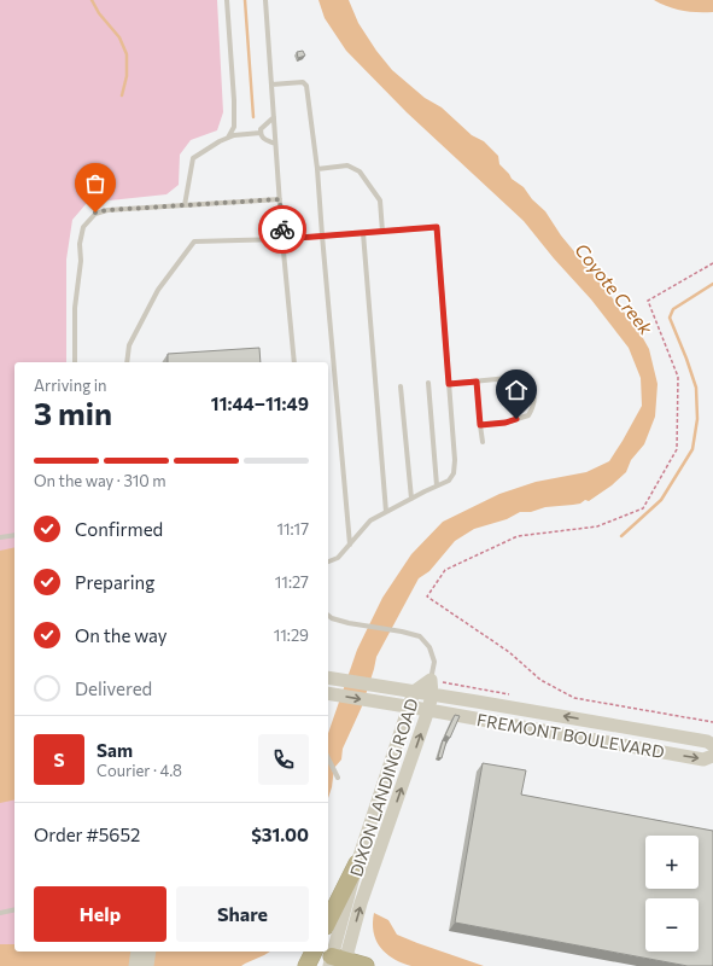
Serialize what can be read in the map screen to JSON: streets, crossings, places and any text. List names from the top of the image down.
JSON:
{
  "streets": {
    "main road": ["FREMONT BOULEVARD", "DIXON LANDING ROAD"]
  },
  "crossings": [
    ["FREMONT BOULEVARD", "DIXON LANDING ROAD"]
  ],
  "water": ["Coyote Creek"],
  "page": {
    "heading": ["3 min", "Arriving in", "11:44–11:49"],
    "panel": [
      "Sam",
      "Courier · 4.8",
      "Order #5652",
      "$31.00"
    ],
    "bar": "On the way · 310 m",
    "list": [
      ["Confirmed", "11:17"],
      ["Preparing", "11:27"],
      ["On the way", "11:29"],
      "Delivered"
    ],
    "round": "S",
    "map_buttons": ["+", "−"],
    "buttons": ["Help", "Share"]
  }
}
